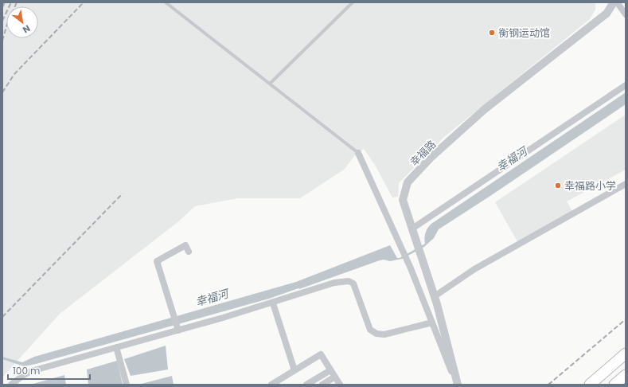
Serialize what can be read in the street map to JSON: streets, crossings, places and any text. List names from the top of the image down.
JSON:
{
  "streets": {
    "street": ["幸福路"]
  },
  "water": ["幸福河"],
  "places": ["衡钢运动馆", "幸福路小学"],
  "scale_bar": "100 m",
  "north": "bottom right"
}
